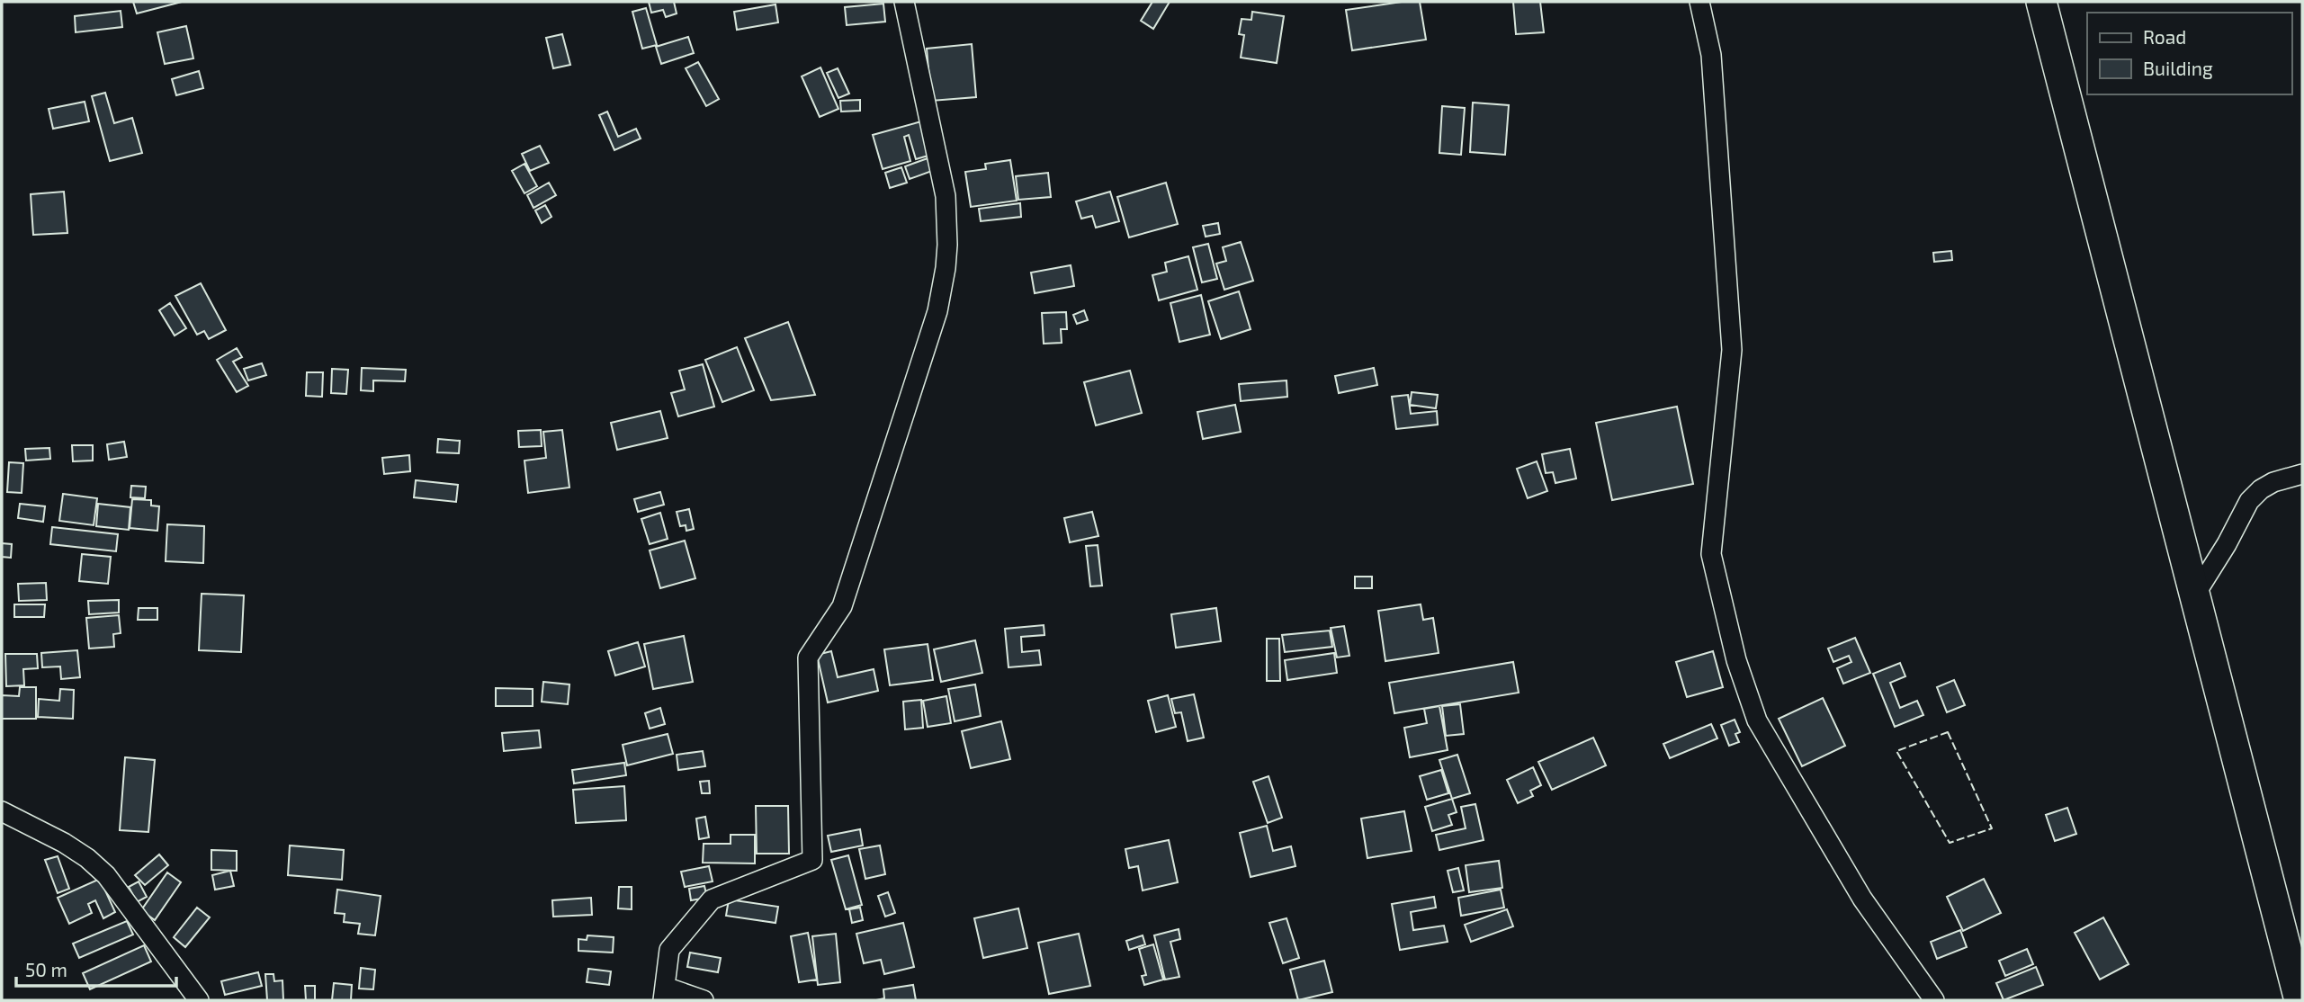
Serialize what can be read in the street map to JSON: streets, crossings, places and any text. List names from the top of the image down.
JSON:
{
  "legend": ["Road", "Building"],
  "scale_bar": "50 m"
}
